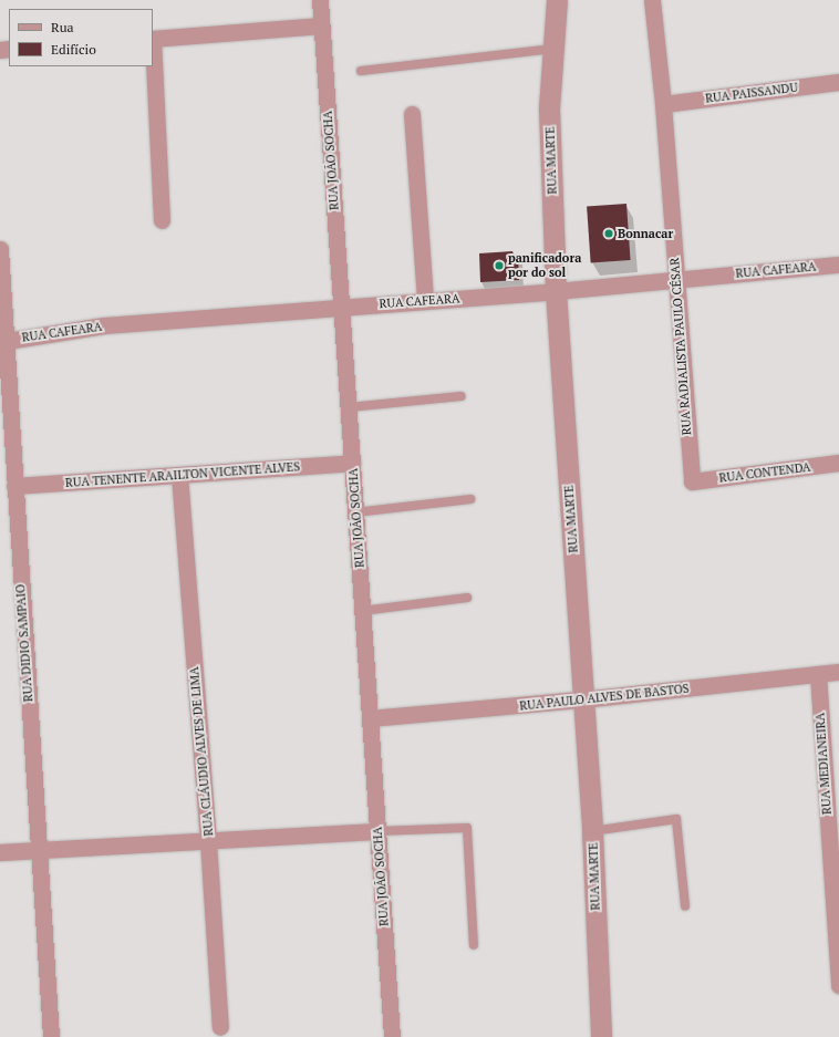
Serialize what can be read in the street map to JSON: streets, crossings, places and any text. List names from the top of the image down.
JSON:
{
  "streets": {
    "street": [
      "RUA PAISSANDU",
      "RUA JOÃO SOCHA",
      "RUA MARTE",
      "RUA CAFEARA",
      "RUA RADIALISTA PAULO CÉSAR",
      "RUA CONTENDA",
      "RUA TENENTE ARAILTON VICENTE ALVES",
      "RUA DIDIO SAMPAIO",
      "RUA PAULO ALVES DE BASTOS",
      "RUA CLÁUDIO ALVES DE LIMA",
      "RUA MEDIANEIRA"
    ]
  },
  "crossings": [
    ["RUA PAISSANDU", "RUA RADIALISTA PAULO CÉSAR"],
    ["RUA JOÃO SOCHA", "RUA CAFEARA"],
    ["RUA JOÃO SOCHA", "RUA TENENTE ARAILTON VICENTE ALVES"],
    ["RUA JOÃO SOCHA", "RUA PAULO ALVES DE BASTOS"],
    ["RUA MARTE", "RUA CAFEARA"],
    ["RUA MARTE", "RUA PAULO ALVES DE BASTOS"],
    ["RUA CAFEARA", "RUA RADIALISTA PAULO CÉSAR"],
    ["RUA CAFEARA", "RUA DIDIO SAMPAIO"],
    ["RUA RADIALISTA PAULO CÉSAR", "RUA CONTENDA"],
    ["RUA TENENTE ARAILTON VICENTE ALVES", "RUA DIDIO SAMPAIO"],
    ["RUA TENENTE ARAILTON VICENTE ALVES", "RUA CLÁUDIO ALVES DE LIMA"],
    ["RUA PAULO ALVES DE BASTOS", "RUA MEDIANEIRA"]
  ],
  "places": ["Bonnacar", "panificadora por do sol"],
  "legend": ["Rua", "Edifício"]
}
